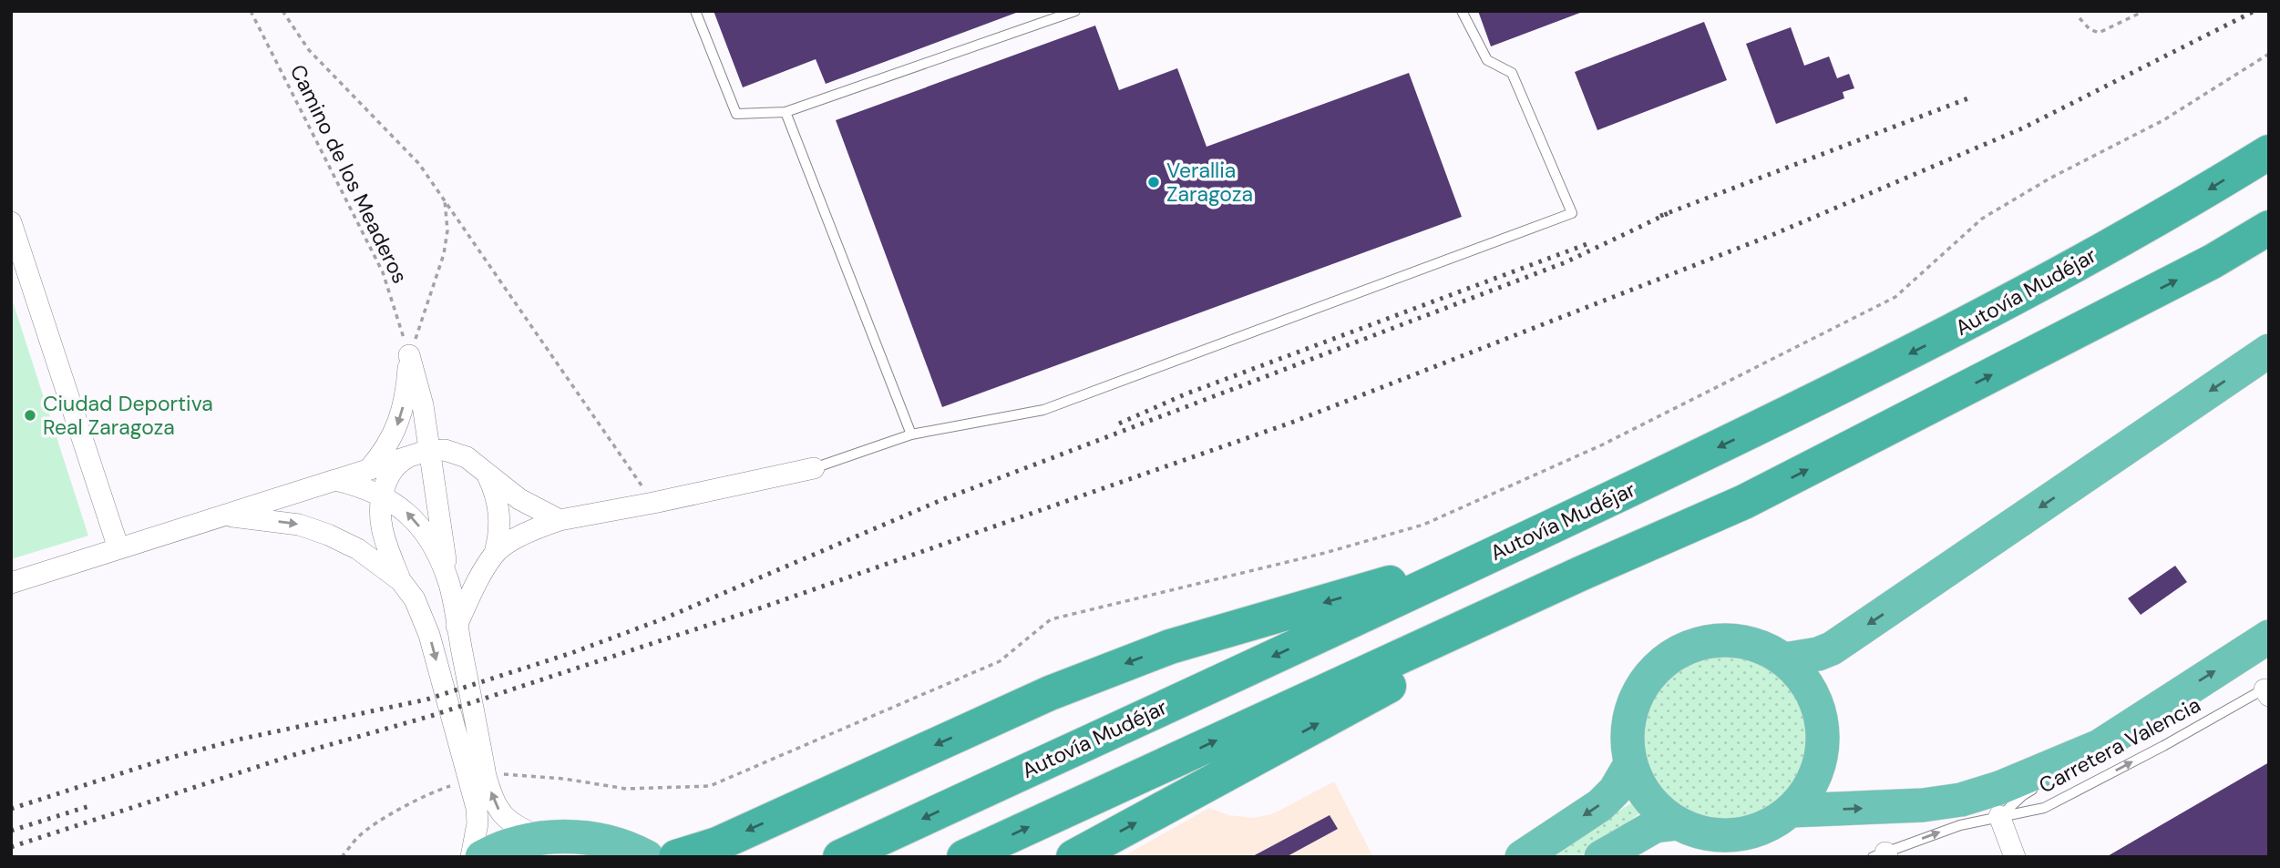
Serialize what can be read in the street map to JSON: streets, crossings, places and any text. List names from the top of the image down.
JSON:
{
  "streets": {
    "highway": ["Autovía Mudéjar"],
    "lane": ["Carretera Valencia"],
    "path": ["Camino de los Meaderos"]
  },
  "one_way": ["Carretera Valencia"],
  "places": ["Verallia Zaragoza", "Ciudad Deportiva Real Zaragoza"]
}
